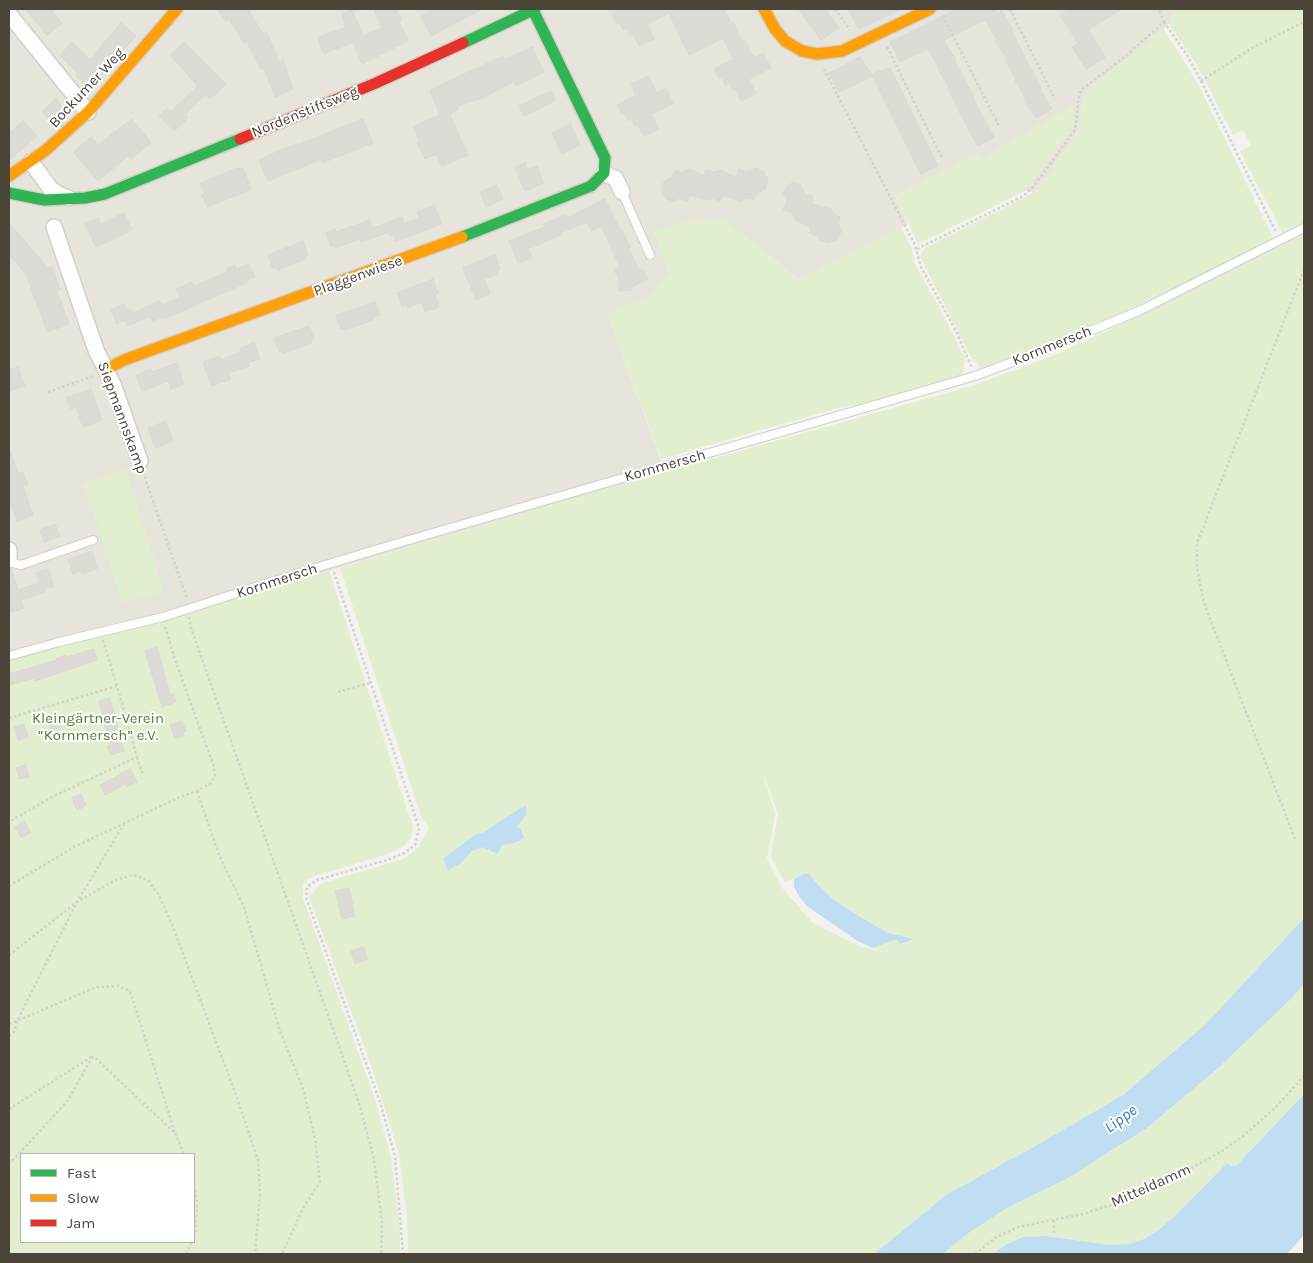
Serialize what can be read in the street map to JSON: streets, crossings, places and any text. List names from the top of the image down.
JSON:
{
  "streets": {
    "street": [
      "Bockumer Weg",
      "Nordenstiftsweg",
      "Plaggenwiese",
      "Siepmannskamp"
    ],
    "lane": ["Kornmersch"],
    "path": ["Mitteldamm"]
  },
  "crossings": [
    ["Plaggenwiese", "Siepmannskamp"],
    ["Kornmersch", "Siepmannskamp"]
  ],
  "water": ["Lippe"],
  "parks": ["Kleingärtner-Verein “Kornmersch” e.V."],
  "legend": ["Fast", "Slow", "Jam"]
}
